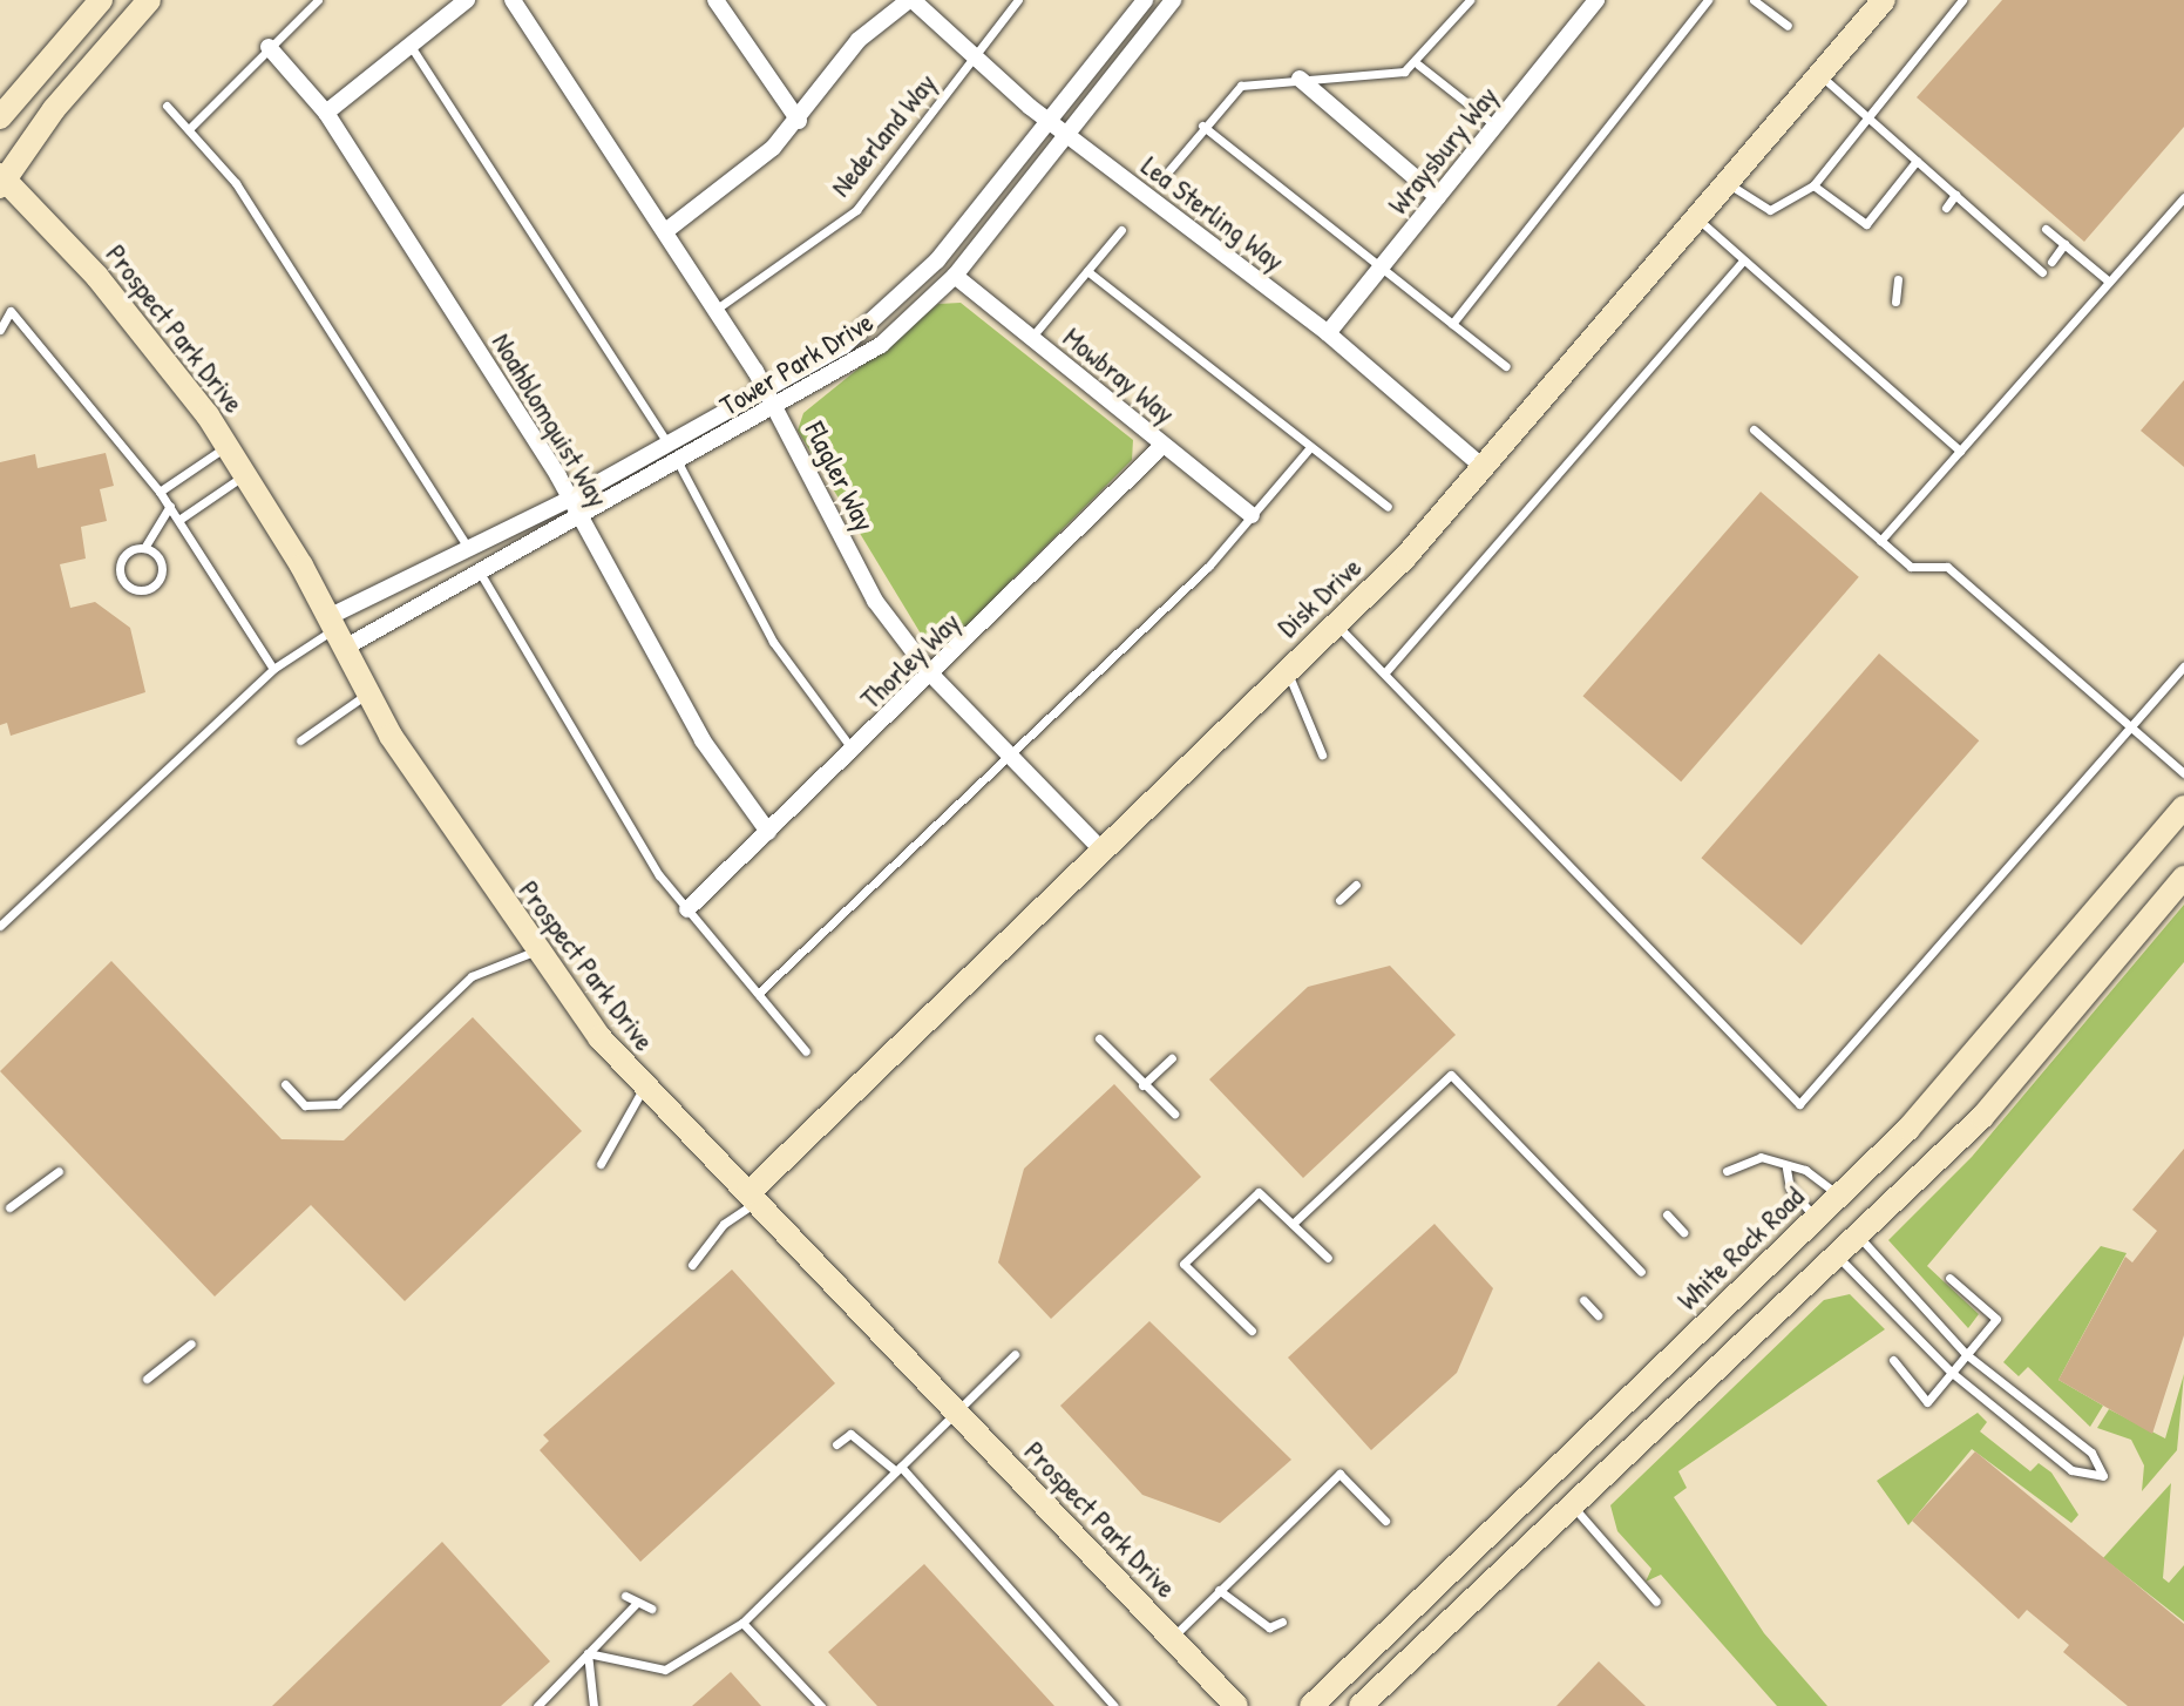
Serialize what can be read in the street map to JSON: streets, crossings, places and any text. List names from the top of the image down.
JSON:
{
  "streets": {
    "street": [
      "Wraysbury Way",
      "Lea Sterling Way",
      "Prospect Park Drive",
      "Tower Park Drive",
      "Mowbray Way",
      "Noahblomquist Way",
      "Flagler Way",
      "Disk Drive",
      "Thorley Way",
      "White Rock Road"
    ],
    "lane": ["Nederland Way"]
  },
  "crossings": [
    ["Nederland Way", "Lea Sterling Way"],
    ["Nederland Way", "Flagler Way"],
    ["Wraysbury Way", "Lea Sterling Way"],
    ["Lea Sterling Way", "Tower Park Drive"],
    ["Lea Sterling Way", "Disk Drive"],
    ["Prospect Park Drive", "Tower Park Drive"],
    ["Prospect Park Drive", "Disk Drive"],
    ["Tower Park Drive", "Mowbray Way"],
    ["Tower Park Drive", "Noahblomquist Way"],
    ["Tower Park Drive", "Flagler Way"],
    ["Mowbray Way", "Thorley Way"],
    ["Noahblomquist Way", "Thorley Way"],
    ["Flagler Way", "Disk Drive"],
    ["Flagler Way", "Thorley Way"]
  ]
}
